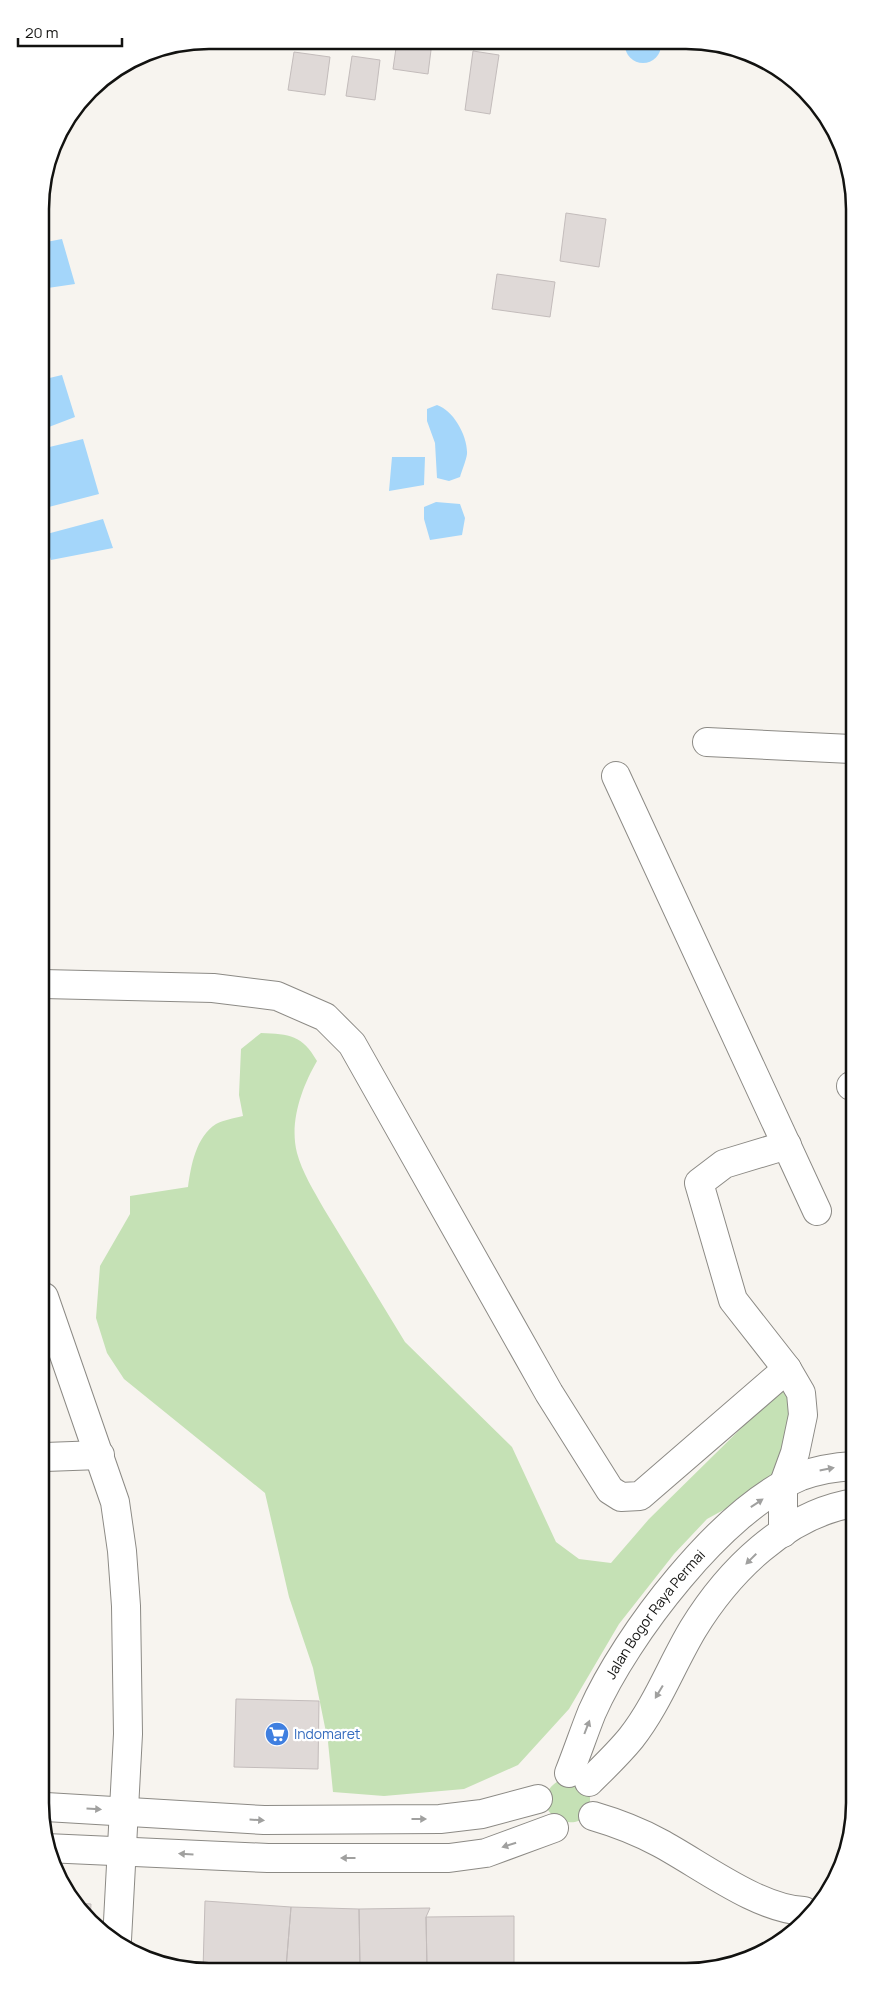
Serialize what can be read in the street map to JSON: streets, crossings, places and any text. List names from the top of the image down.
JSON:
{
  "streets": {
    "street": ["Jalan Bogor Raya Permai"]
  },
  "places": {
    "supermarket": ["Indomaret"]
  },
  "scale_bar": "20 m"
}
